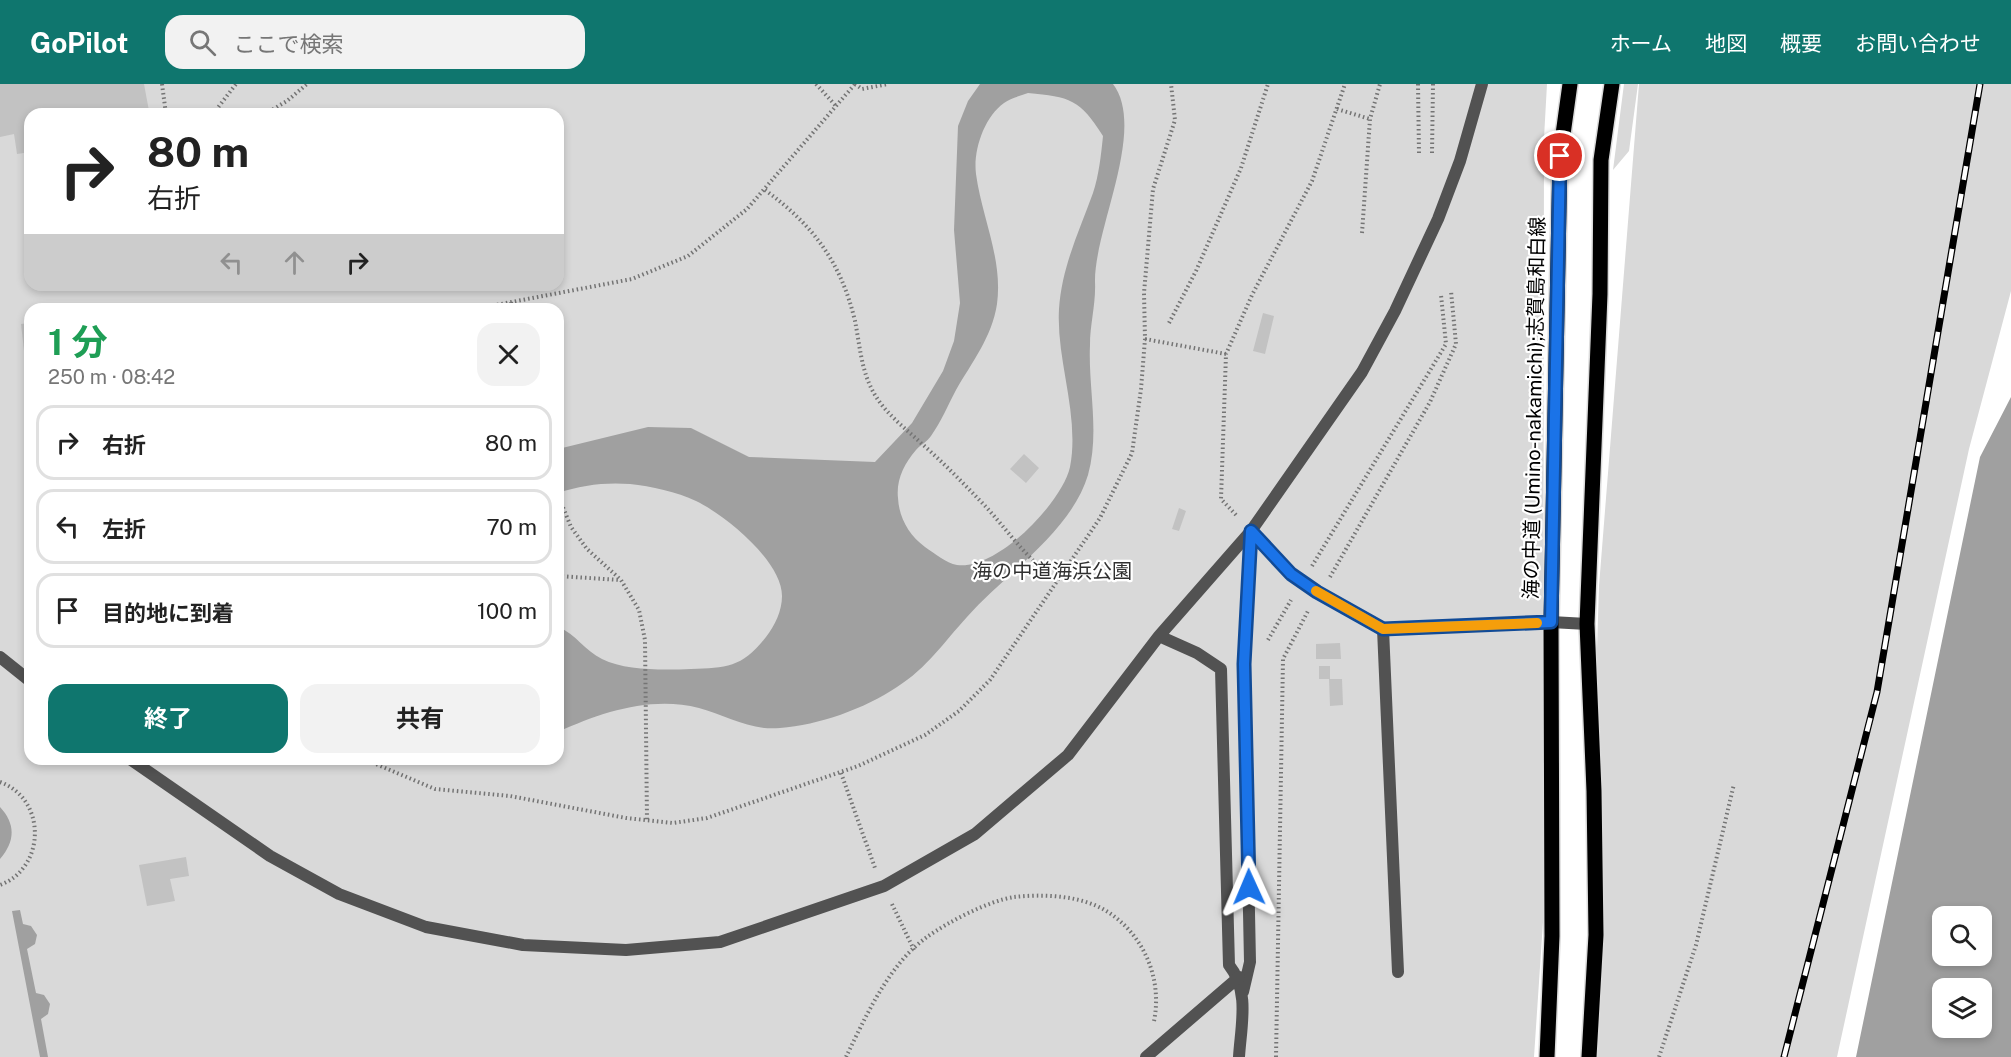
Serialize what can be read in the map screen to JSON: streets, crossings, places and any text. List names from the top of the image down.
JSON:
{
  "streets": {
    "main road": ["海の中道 (Umino-nakamichi);志賀島和白線"]
  },
  "parks": ["海の中道海浜公園"],
  "page": {
    "header": "GoPilot",
    "search": "ここで検索",
    "nav": [
      "ホーム",
      "地図",
      "概要",
      "お問い合わせ"
    ],
    "turn": ["80 m", "右折"],
    "heading": ["1 分", "250 m · 08:42"],
    "list": [
      {
        "name": "右折",
        "value": "80 m"
      },
      {
        "name": "左折",
        "value": "70 m"
      },
      {
        "name": "目的地に到着",
        "value": "100 m"
      }
    ],
    "buttons": ["終了", "共有"]
  }
}
